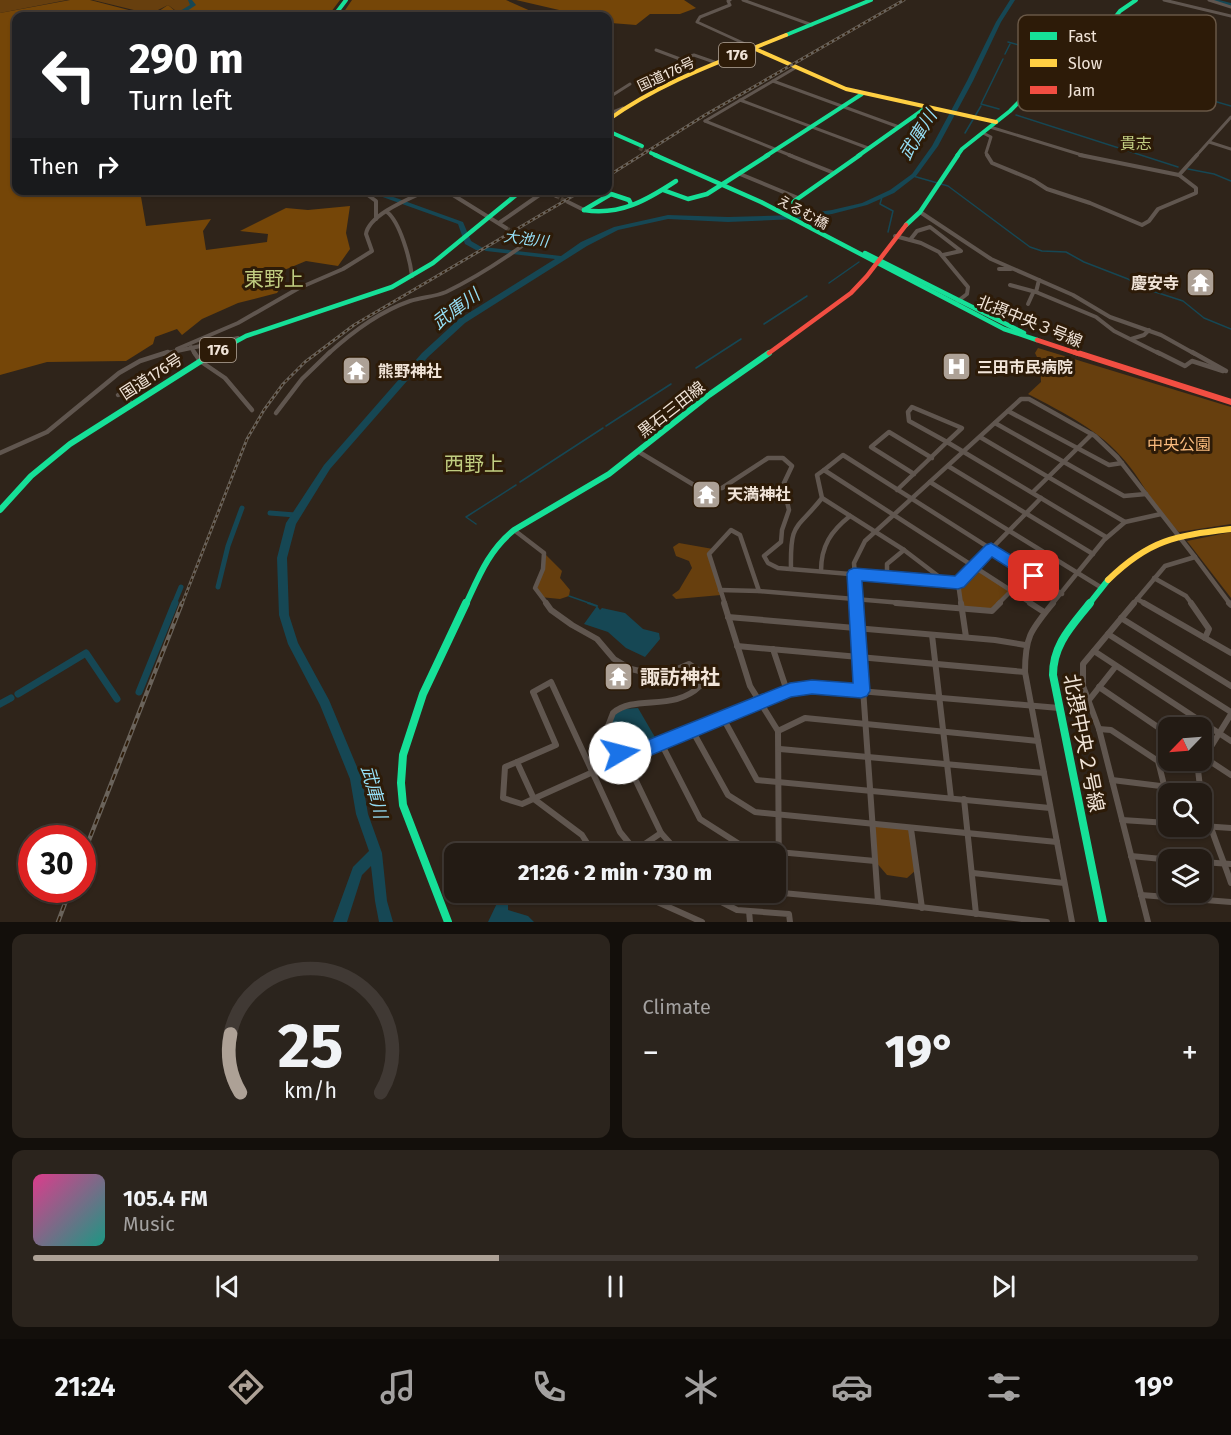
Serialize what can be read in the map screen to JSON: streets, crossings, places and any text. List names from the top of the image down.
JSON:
{
  "streets": {
    "main road": [
      "176",
      "国道176号",
      "えるむ橋",
      "北摂中央３号線",
      "黒石三田線",
      "北摂中央２号線"
    ]
  },
  "crossings": [
    ["えるむ橋", "北摂中央３号線"],
    ["北摂中央３号線", "黒石三田線"]
  ],
  "districts": ["貴志", "東野上", "西野上"],
  "water": ["武庫川", "大池川"],
  "parks": ["中央公園"],
  "places": {
    "temple": [
      "慶安寺",
      "熊野神社",
      "天満神社",
      "諏訪神社"
    ],
    "hospital": ["三田市民病院"]
  },
  "legend": ["Fast", "Slow", "Jam"],
  "north": "bottom left",
  "page": {
    "turn": ["290 m", "Turn left"],
    "then": "Then",
    "limit": "30",
    "trip": "21:26 · 2 min · 730 m",
    "tile": "Climate",
    "heat": ["−", "19°", "+"],
    "song": ["105.4 FM", "Music"],
    "tabs": ["21:24", "19°"],
    "gauge": ["25", "km/h"]
  }
}
